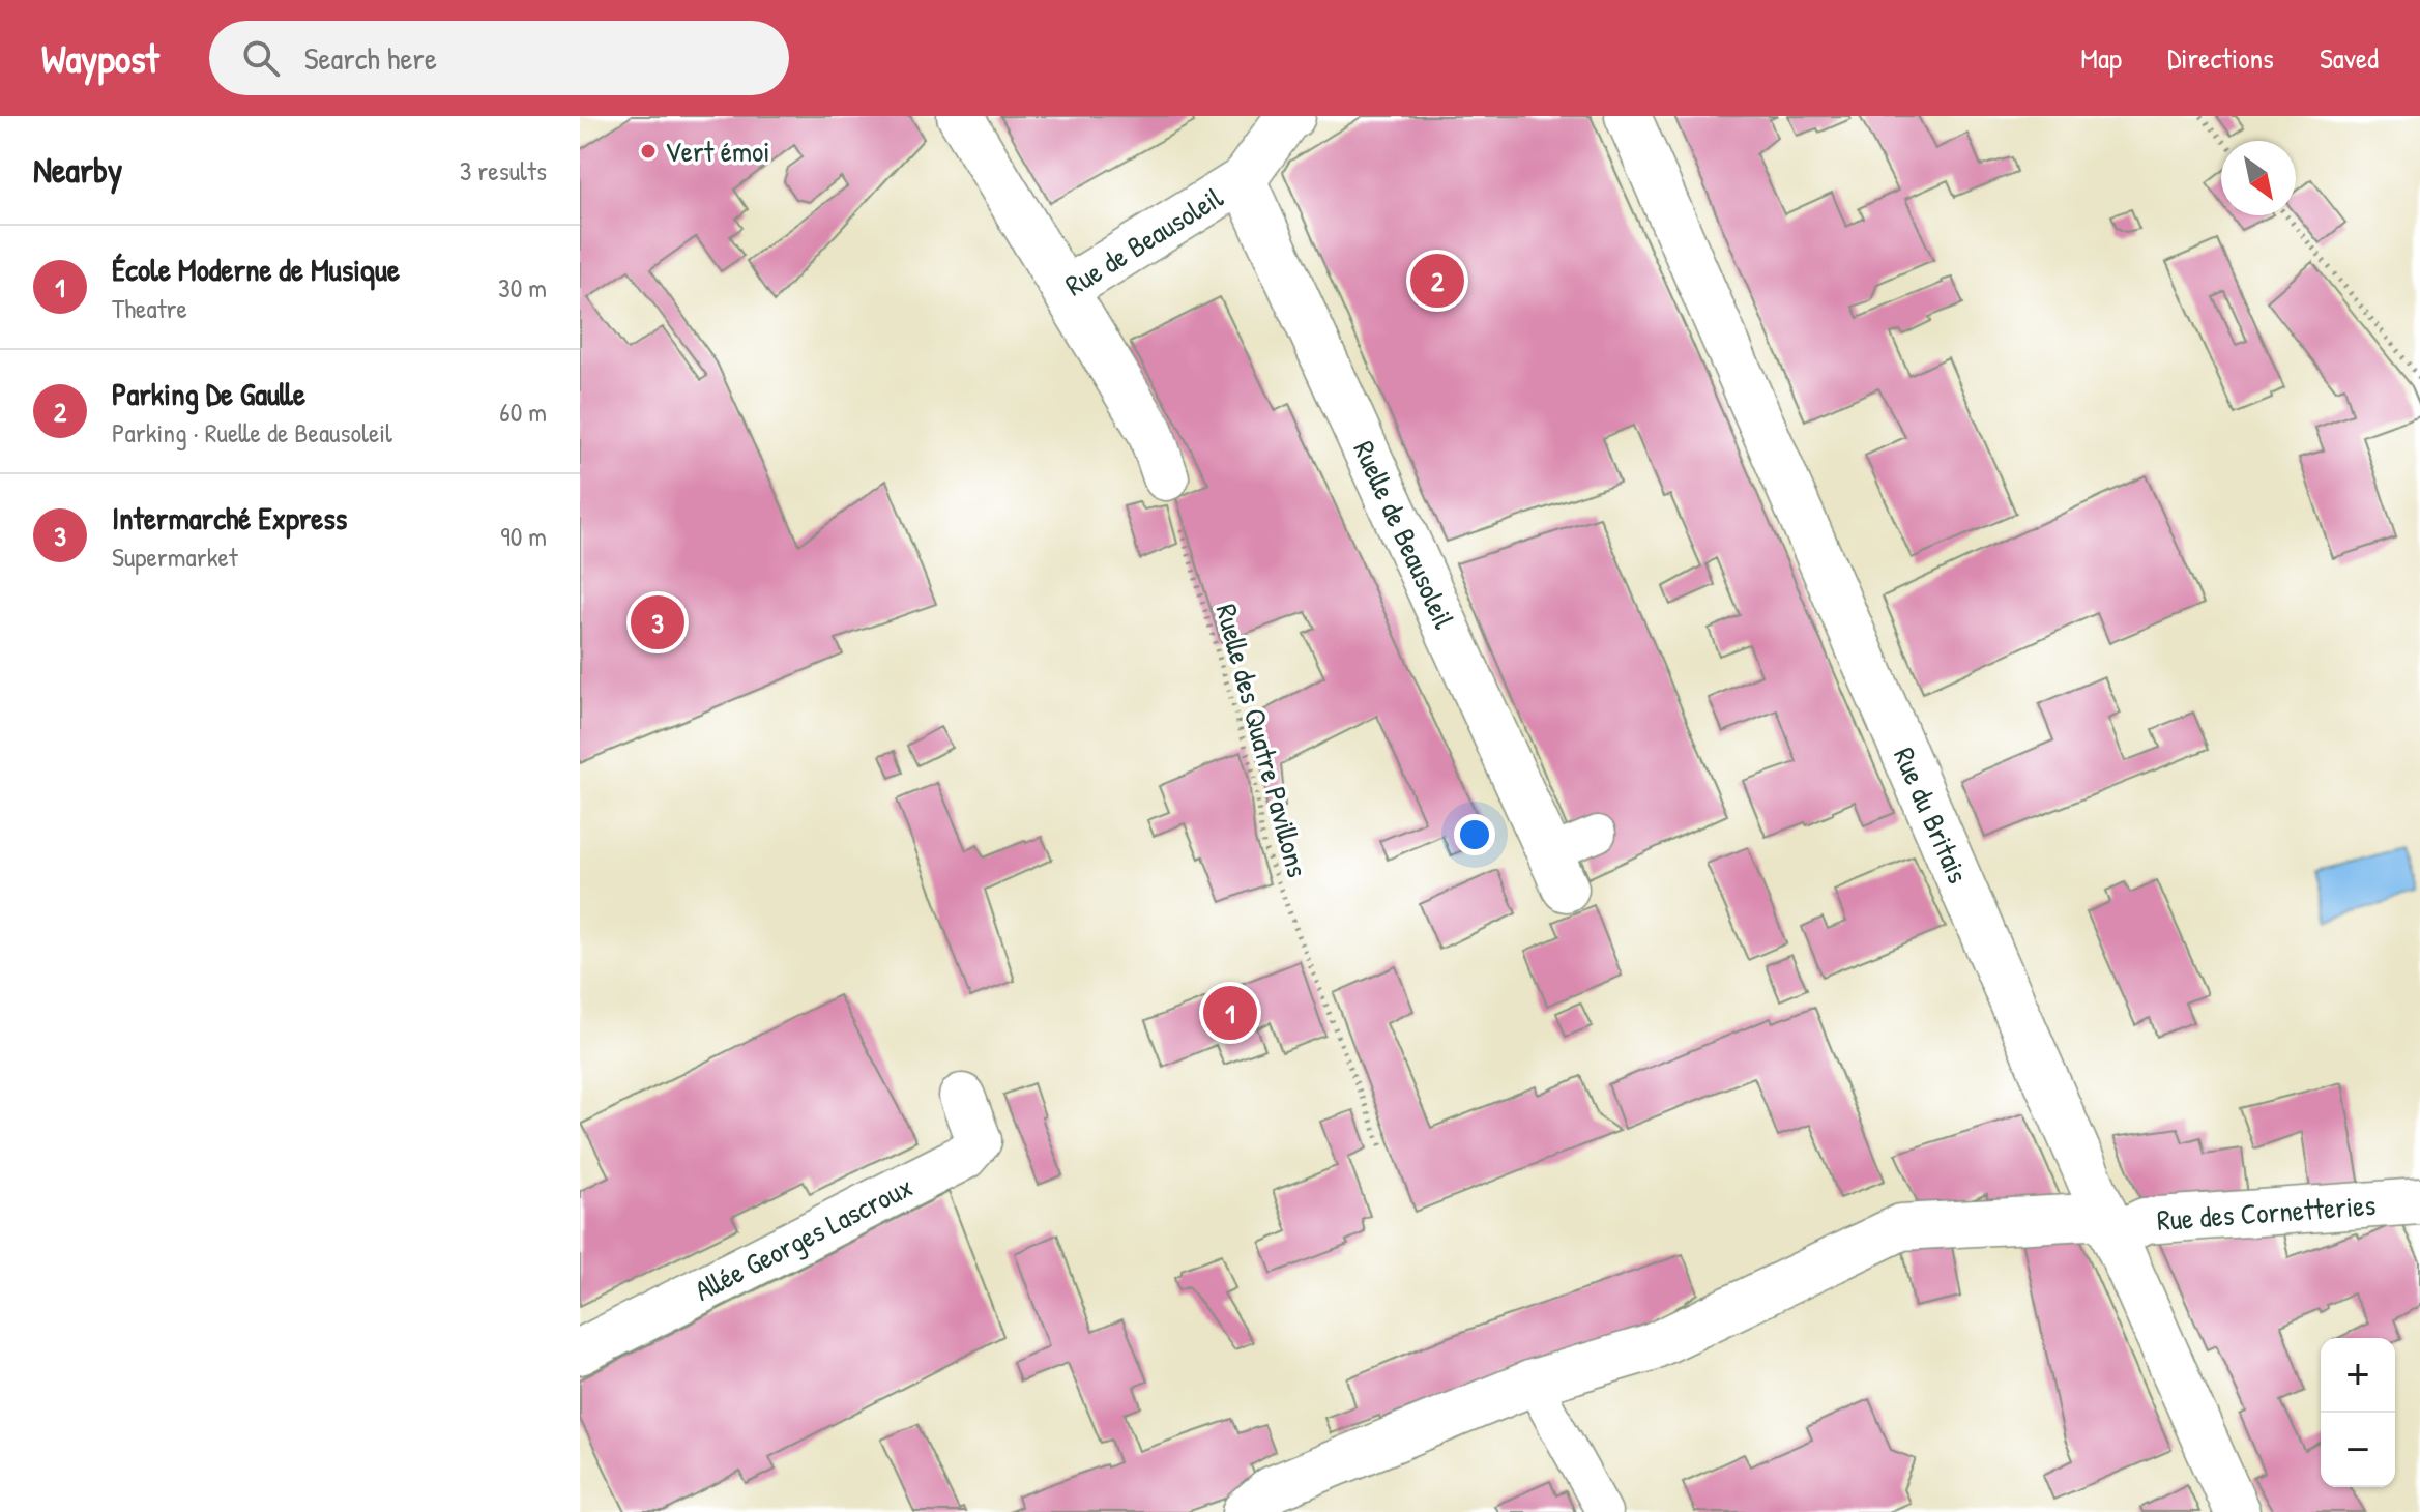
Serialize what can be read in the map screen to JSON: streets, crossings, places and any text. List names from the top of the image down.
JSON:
{
  "streets": {
    "street": [
      "Rue de Beausoleil",
      "Ruelle de Beausoleil",
      "Rue du Britais",
      "Rue des Cornetteries",
      "Allée Georges Lascroux"
    ],
    "path": ["Ruelle des Quatre Pavillons"]
  },
  "crossings": [
    ["Rue de Beausoleil", "Ruelle de Beausoleil"],
    ["Rue du Britais", "Rue des Cornetteries"]
  ],
  "places": ["Vert émoi"],
  "north": "bottom right",
  "page": {
    "header": "Waypost",
    "search": "Search here",
    "nav": ["Map", "Directions", "Saved"],
    "heading": ["Nearby", "3 results"],
    "list": [
      {
        "mark": "1",
        "name": "École Moderne de Musique",
        "note": "Theatre",
        "value": "30 m"
      },
      {
        "mark": "2",
        "name": "Parking De Gaulle",
        "note": "Parking · Ruelle de Beausoleil",
        "value": "60 m"
      },
      {
        "mark": "3",
        "name": "Intermarché Express",
        "note": "Supermarket",
        "value": "90 m"
      }
    ],
    "pins": ["2", "3", "1"],
    "map_buttons": ["+", "−"]
  }
}
